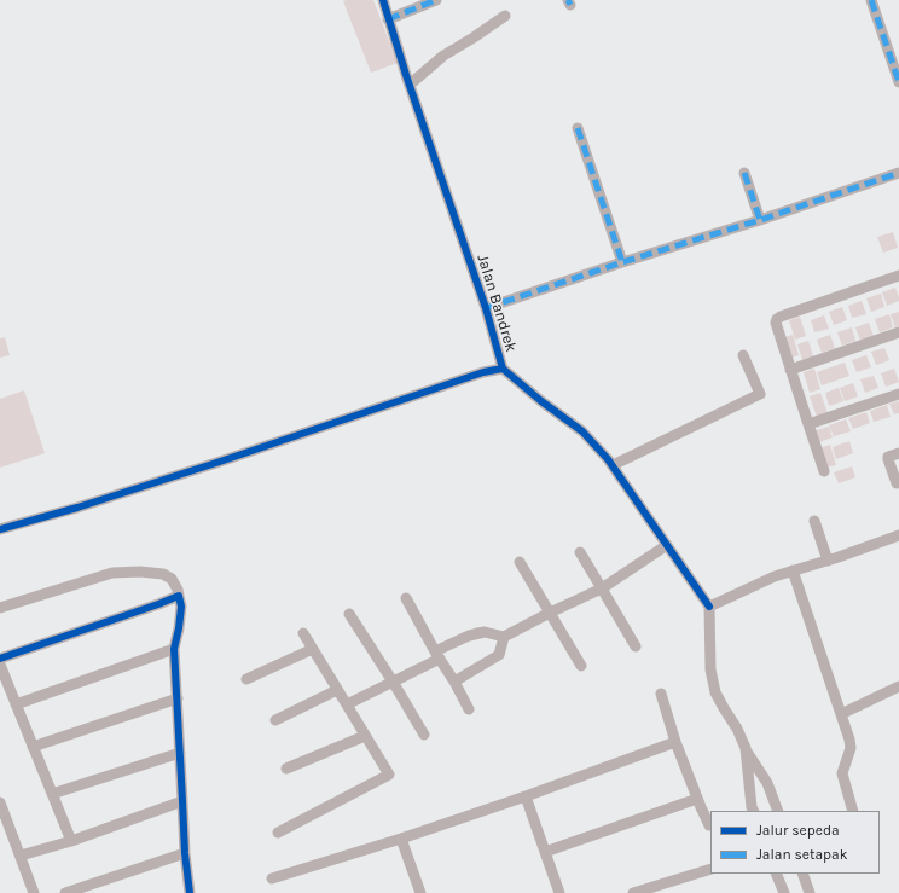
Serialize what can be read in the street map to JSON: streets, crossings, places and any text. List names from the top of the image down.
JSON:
{
  "streets": {
    "street": ["Jalan Bandrek"]
  },
  "legend": ["Jalur sepeda", "Jalan setapak"]
}
